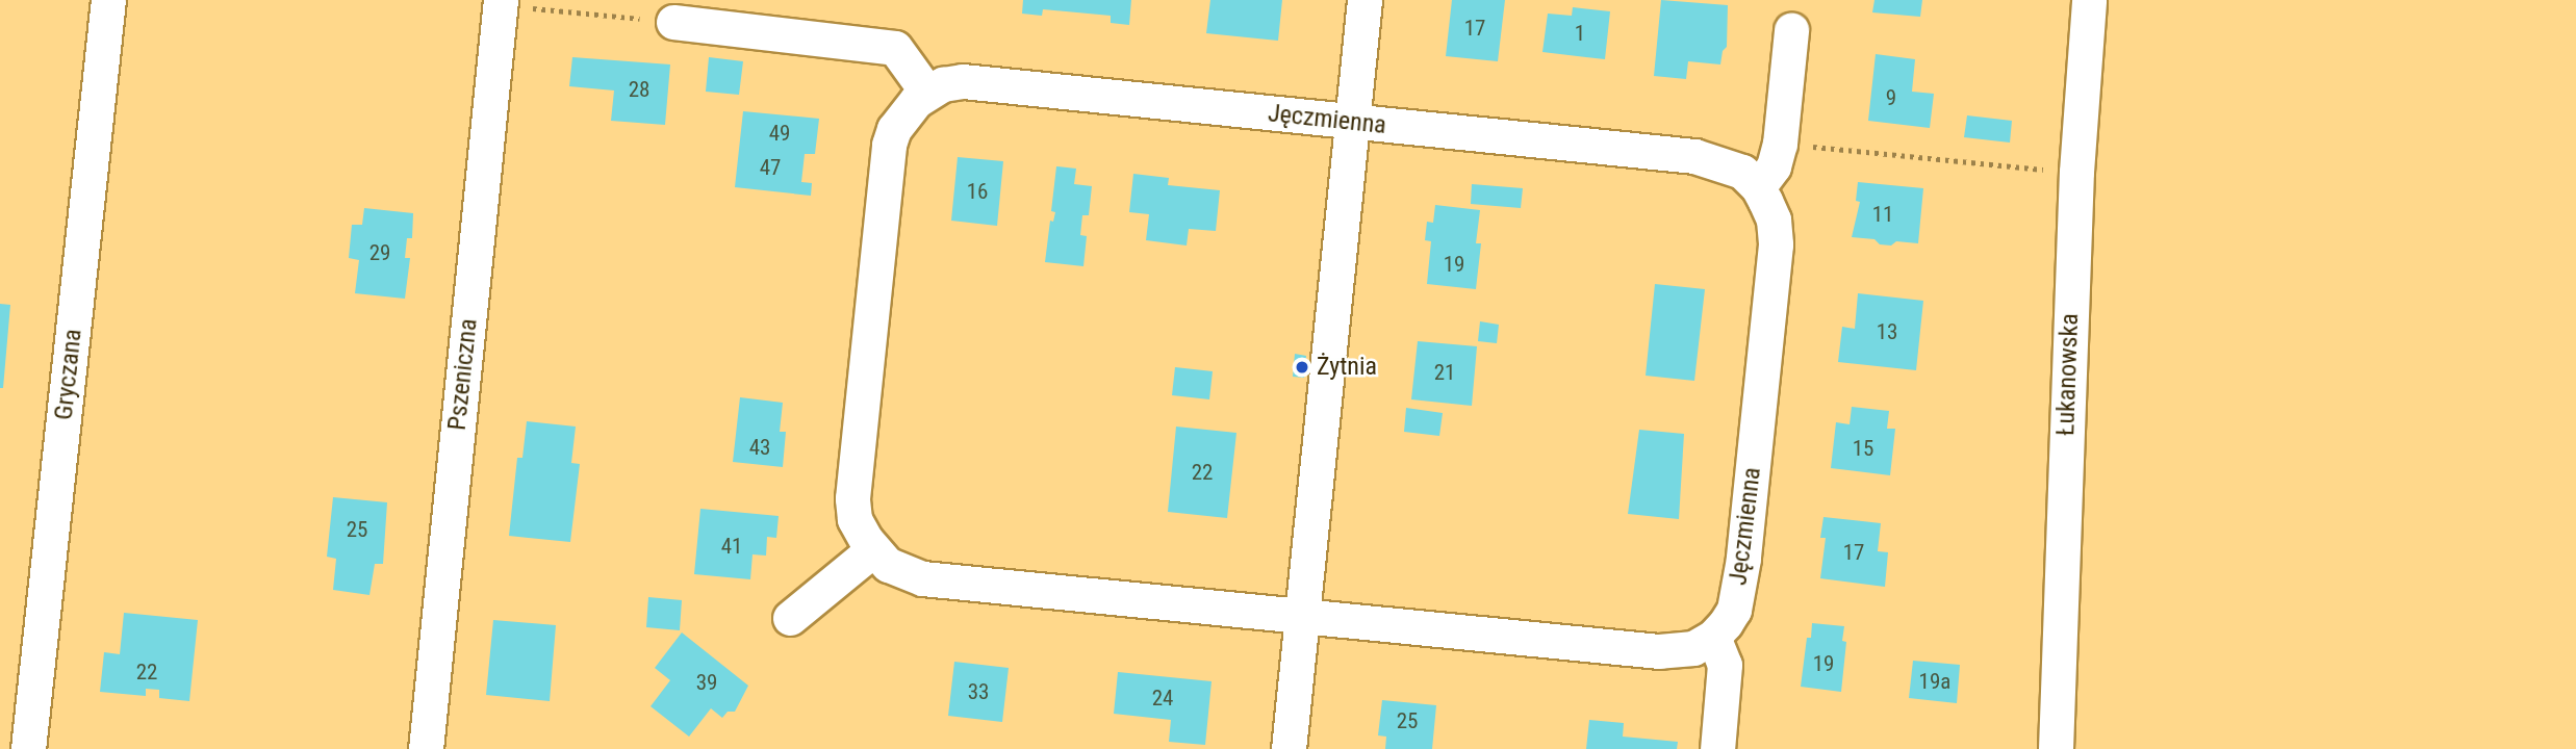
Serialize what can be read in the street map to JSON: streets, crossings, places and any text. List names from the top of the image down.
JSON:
{
  "streets": {
    "street": [
      "Jęczmienna",
      "Gryczana",
      "Pszeniczna",
      "Łukanowska"
    ]
  },
  "places": ["Żytnia"],
  "house_numbers": [
    "17",
    "1",
    "28",
    "9",
    "49",
    "47",
    "16",
    "11",
    "29",
    "19",
    "13",
    "21",
    "43",
    "15",
    "22",
    "25",
    "41",
    "17",
    "19",
    "22",
    "19a",
    "39",
    "33",
    "24",
    "25"
  ]
}
